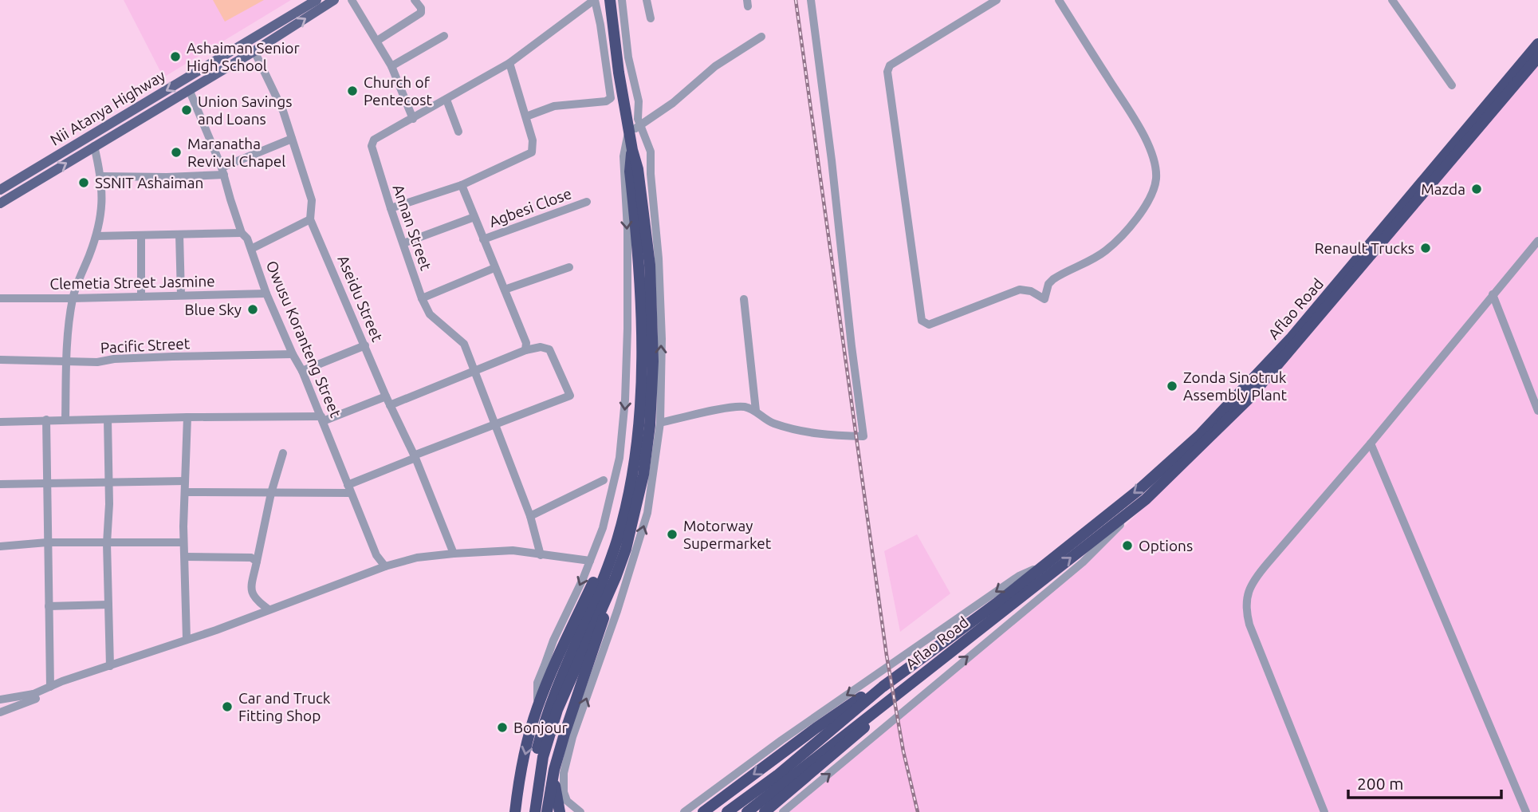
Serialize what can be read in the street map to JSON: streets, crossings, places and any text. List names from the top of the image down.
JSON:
{
  "streets": {
    "highway": ["Aflao Road"],
    "main road": ["Nii Atanya Highway"],
    "street": [
      "Agbesi Close",
      "Annan Street",
      "Clemetia Street Jasmine",
      "Aseidu Street",
      "Owusu Koranteng Street",
      "Pacific Street"
    ]
  },
  "crossings": [
    ["Clemetia Street Jasmine", "Owusu Koranteng Street"],
    ["Owusu Koranteng Street", "Pacific Street"]
  ],
  "places": [
    "Ashaiman Senior High School",
    "Church of Pentecost",
    "Union Savings and Loans",
    "Maranatha Revival Chapel",
    "SSNIT Ashaiman",
    "Mazda",
    "Renault Trucks",
    "Blue Sky",
    "Zonda Sinotruk Assembly Plant",
    "Motorway Supermarket",
    "Options",
    "Car and Truck Fitting Shop",
    "Bonjour"
  ],
  "scale_bar": "200 m"
}
